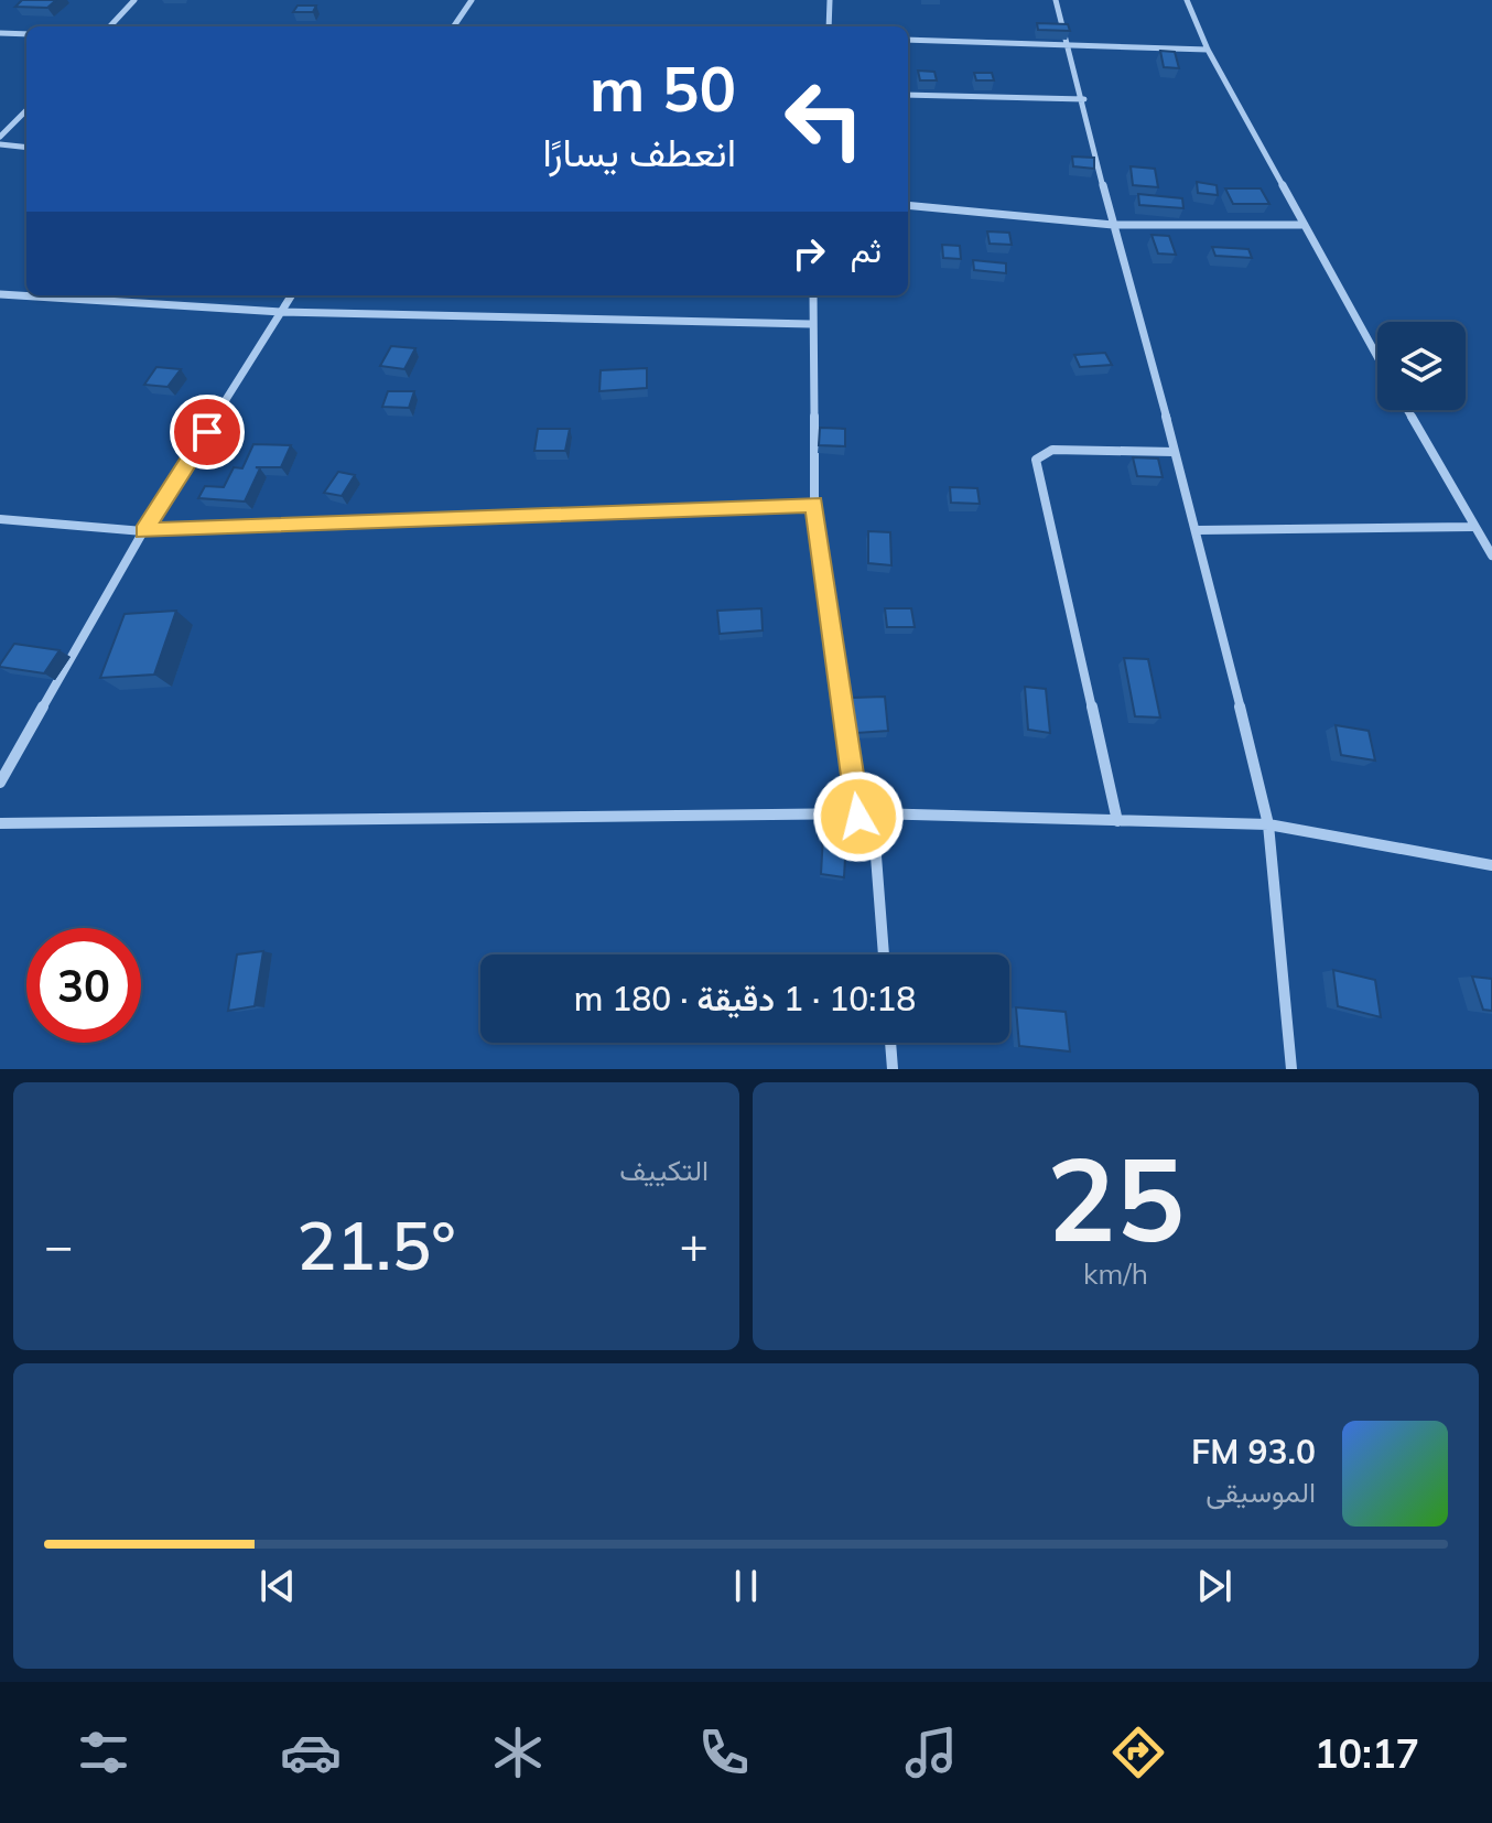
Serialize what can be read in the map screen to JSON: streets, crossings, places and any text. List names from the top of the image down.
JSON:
{
  "page": {
    "turn": ["50 m", "انعطف يسارًا"],
    "then": "ثم",
    "limit": "30",
    "trip": "10:18 · 1 دقيقة · 180 m",
    "tile": [
      ["25", "km/h"],
      "التكييف"
    ],
    "heat": ["−", "21.5°", "+"],
    "song": ["93.0 FM", "الموسيقى"],
    "tabs": "10:17"
  }
}
